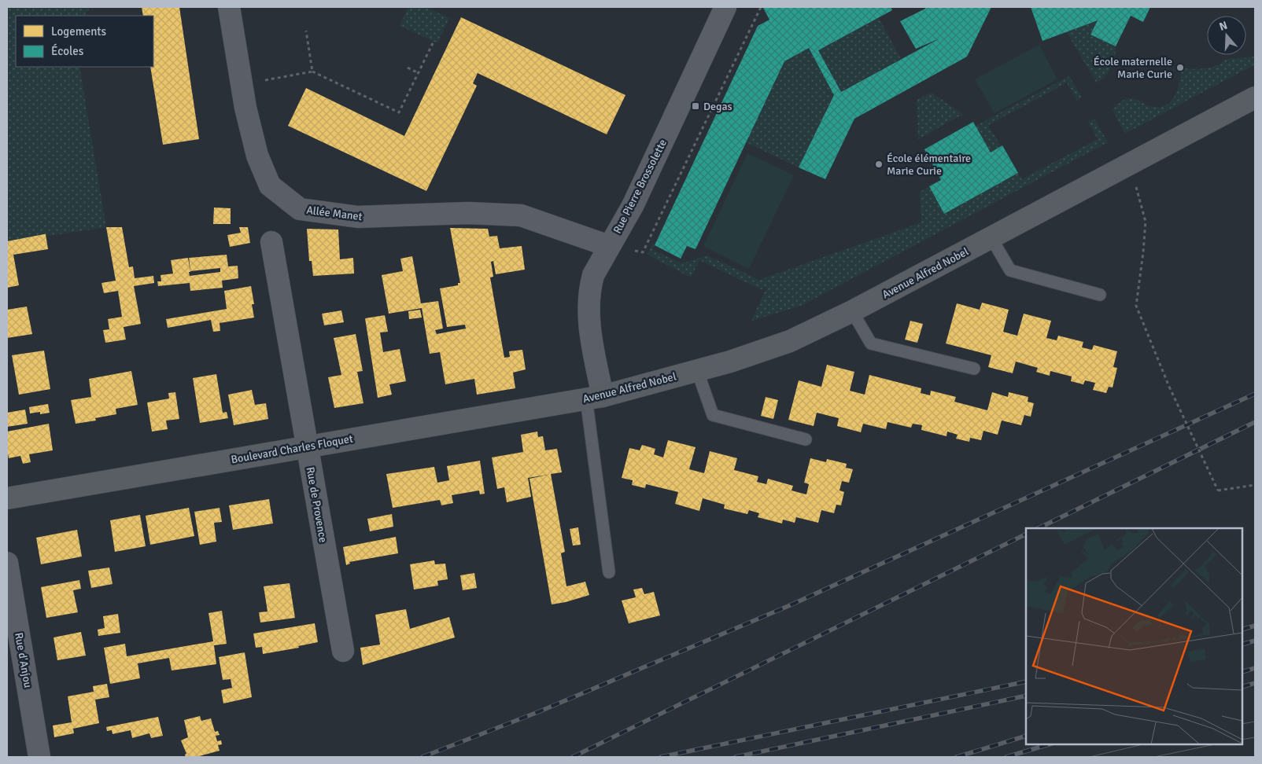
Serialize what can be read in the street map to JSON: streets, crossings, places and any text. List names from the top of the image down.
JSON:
{
  "streets": {
    "street": [
      "Rue Pierre Brossolette",
      "Allée Manet",
      "Avenue Alfred Nobel",
      "Boulevard Charles Floquet",
      "Rue de Provence",
      "Rue d'Anjou"
    ]
  },
  "crossings": [
    ["Rue Pierre Brossolette", "Allée Manet"],
    ["Rue Pierre Brossolette", "Avenue Alfred Nobel"],
    ["Rue Pierre Brossolette", "Boulevard Charles Floquet"],
    ["Avenue Alfred Nobel", "Boulevard Charles Floquet"],
    ["Boulevard Charles Floquet", "Rue de Provence"]
  ],
  "places": {
    "other": ["École maternelle Marie Curie", "École élémentaire Marie Curie"],
    "transit": ["Degas"]
  },
  "legend": ["Logements", "Écoles"],
  "north": "top"
}
